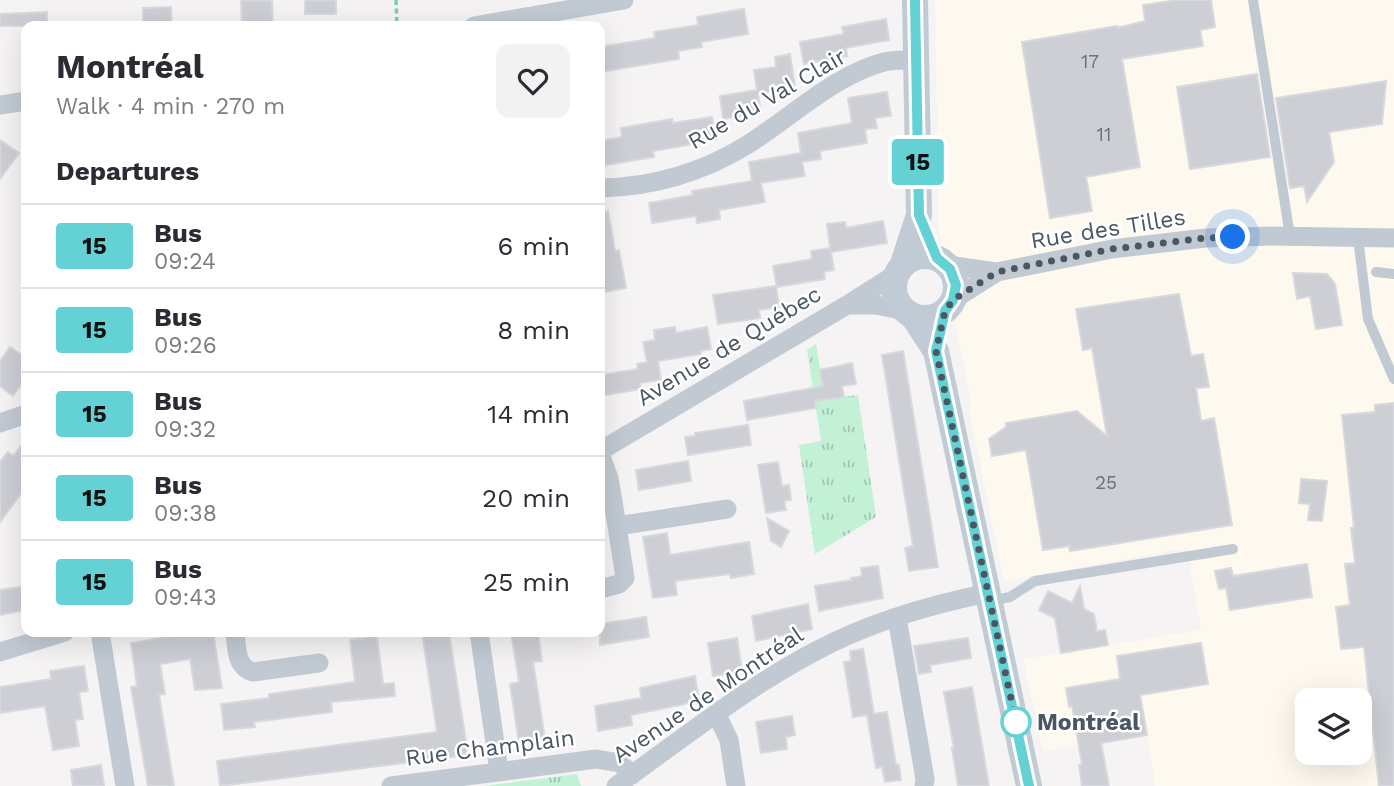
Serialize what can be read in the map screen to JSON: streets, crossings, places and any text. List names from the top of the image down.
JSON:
{
  "streets": {
    "street": [
      "Rue du Val Clair",
      "Rue des Tilles",
      "Avenue de Québec",
      "Avenue de Montréal",
      "Rue Champlain"
    ]
  },
  "crossings": [
    ["Rue des Tilles", "Avenue de Québec"],
    ["Avenue de Montréal", "Rue Champlain"]
  ],
  "places": ["Montréal"],
  "lines": ["bus line 15"],
  "house_numbers": ["17", "11", "25"],
  "page": {
    "on_map": "15",
    "heading": [
      ["Montréal", "Walk · 4 min · 270 m"],
      "Departures"
    ],
    "list": [
      {
        "mark": "15",
        "name": "Bus",
        "note": "09:24",
        "value": "6 min"
      },
      {
        "mark": "15",
        "name": "Bus",
        "note": "09:26",
        "value": "8 min"
      },
      {
        "mark": "15",
        "name": "Bus",
        "note": "09:32",
        "value": "14 min"
      },
      {
        "mark": "15",
        "name": "Bus",
        "note": "09:38",
        "value": "20 min"
      },
      {
        "mark": "15",
        "name": "Bus",
        "note": "09:43",
        "value": "25 min"
      }
    ]
  }
}
